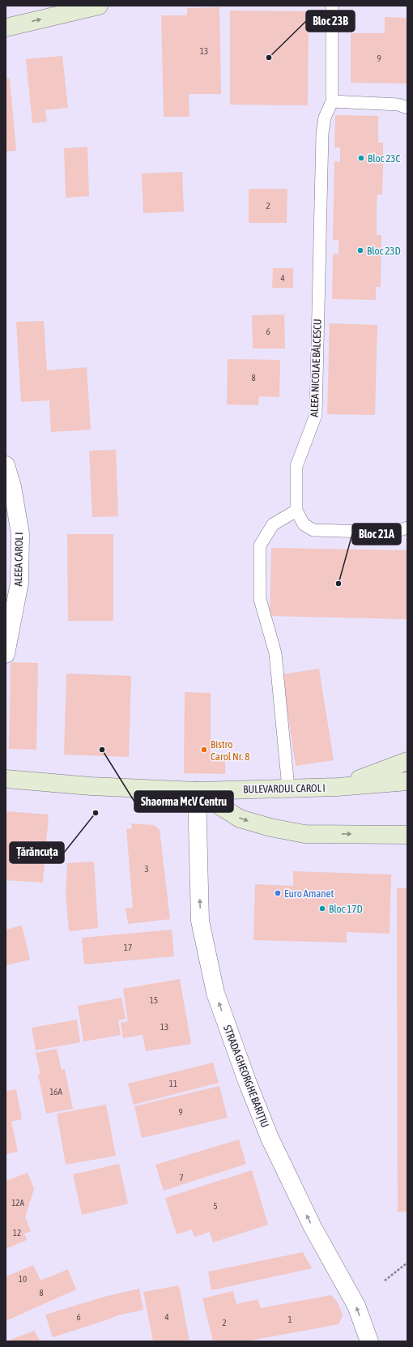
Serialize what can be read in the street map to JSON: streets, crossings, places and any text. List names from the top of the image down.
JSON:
{
  "streets": {
    "main road": ["BULEVARDUL CAROL I"],
    "street": ["ALEEA CAROL I", "STRADA GHEORGHE BARIȚIU"],
    "lane": ["ALEEA NICOLAE BĂLCESCU"]
  },
  "crossings": [
    ["BULEVARDUL CAROL I", "STRADA GHEORGHE BARIȚIU"]
  ],
  "one_way": ["STRADA GHEORGHE BARIȚIU"],
  "places": [
    "Bloc 23B",
    "Bloc 23C",
    "Bloc 23D",
    "Bloc 21A",
    "Shaorma McV Centru",
    "Bistro Carol Nr. 8",
    "Țărăncuța",
    "Euro Amanet",
    "Bloc 17D"
  ],
  "house_numbers": [
    "13",
    "9",
    "2",
    "4",
    "6",
    "8",
    "3",
    "17",
    "15",
    "13",
    "11",
    "16A",
    "9",
    "7",
    "12A",
    "5",
    "12",
    "10",
    "8",
    "6",
    "4",
    "1",
    "2"
  ]
}
